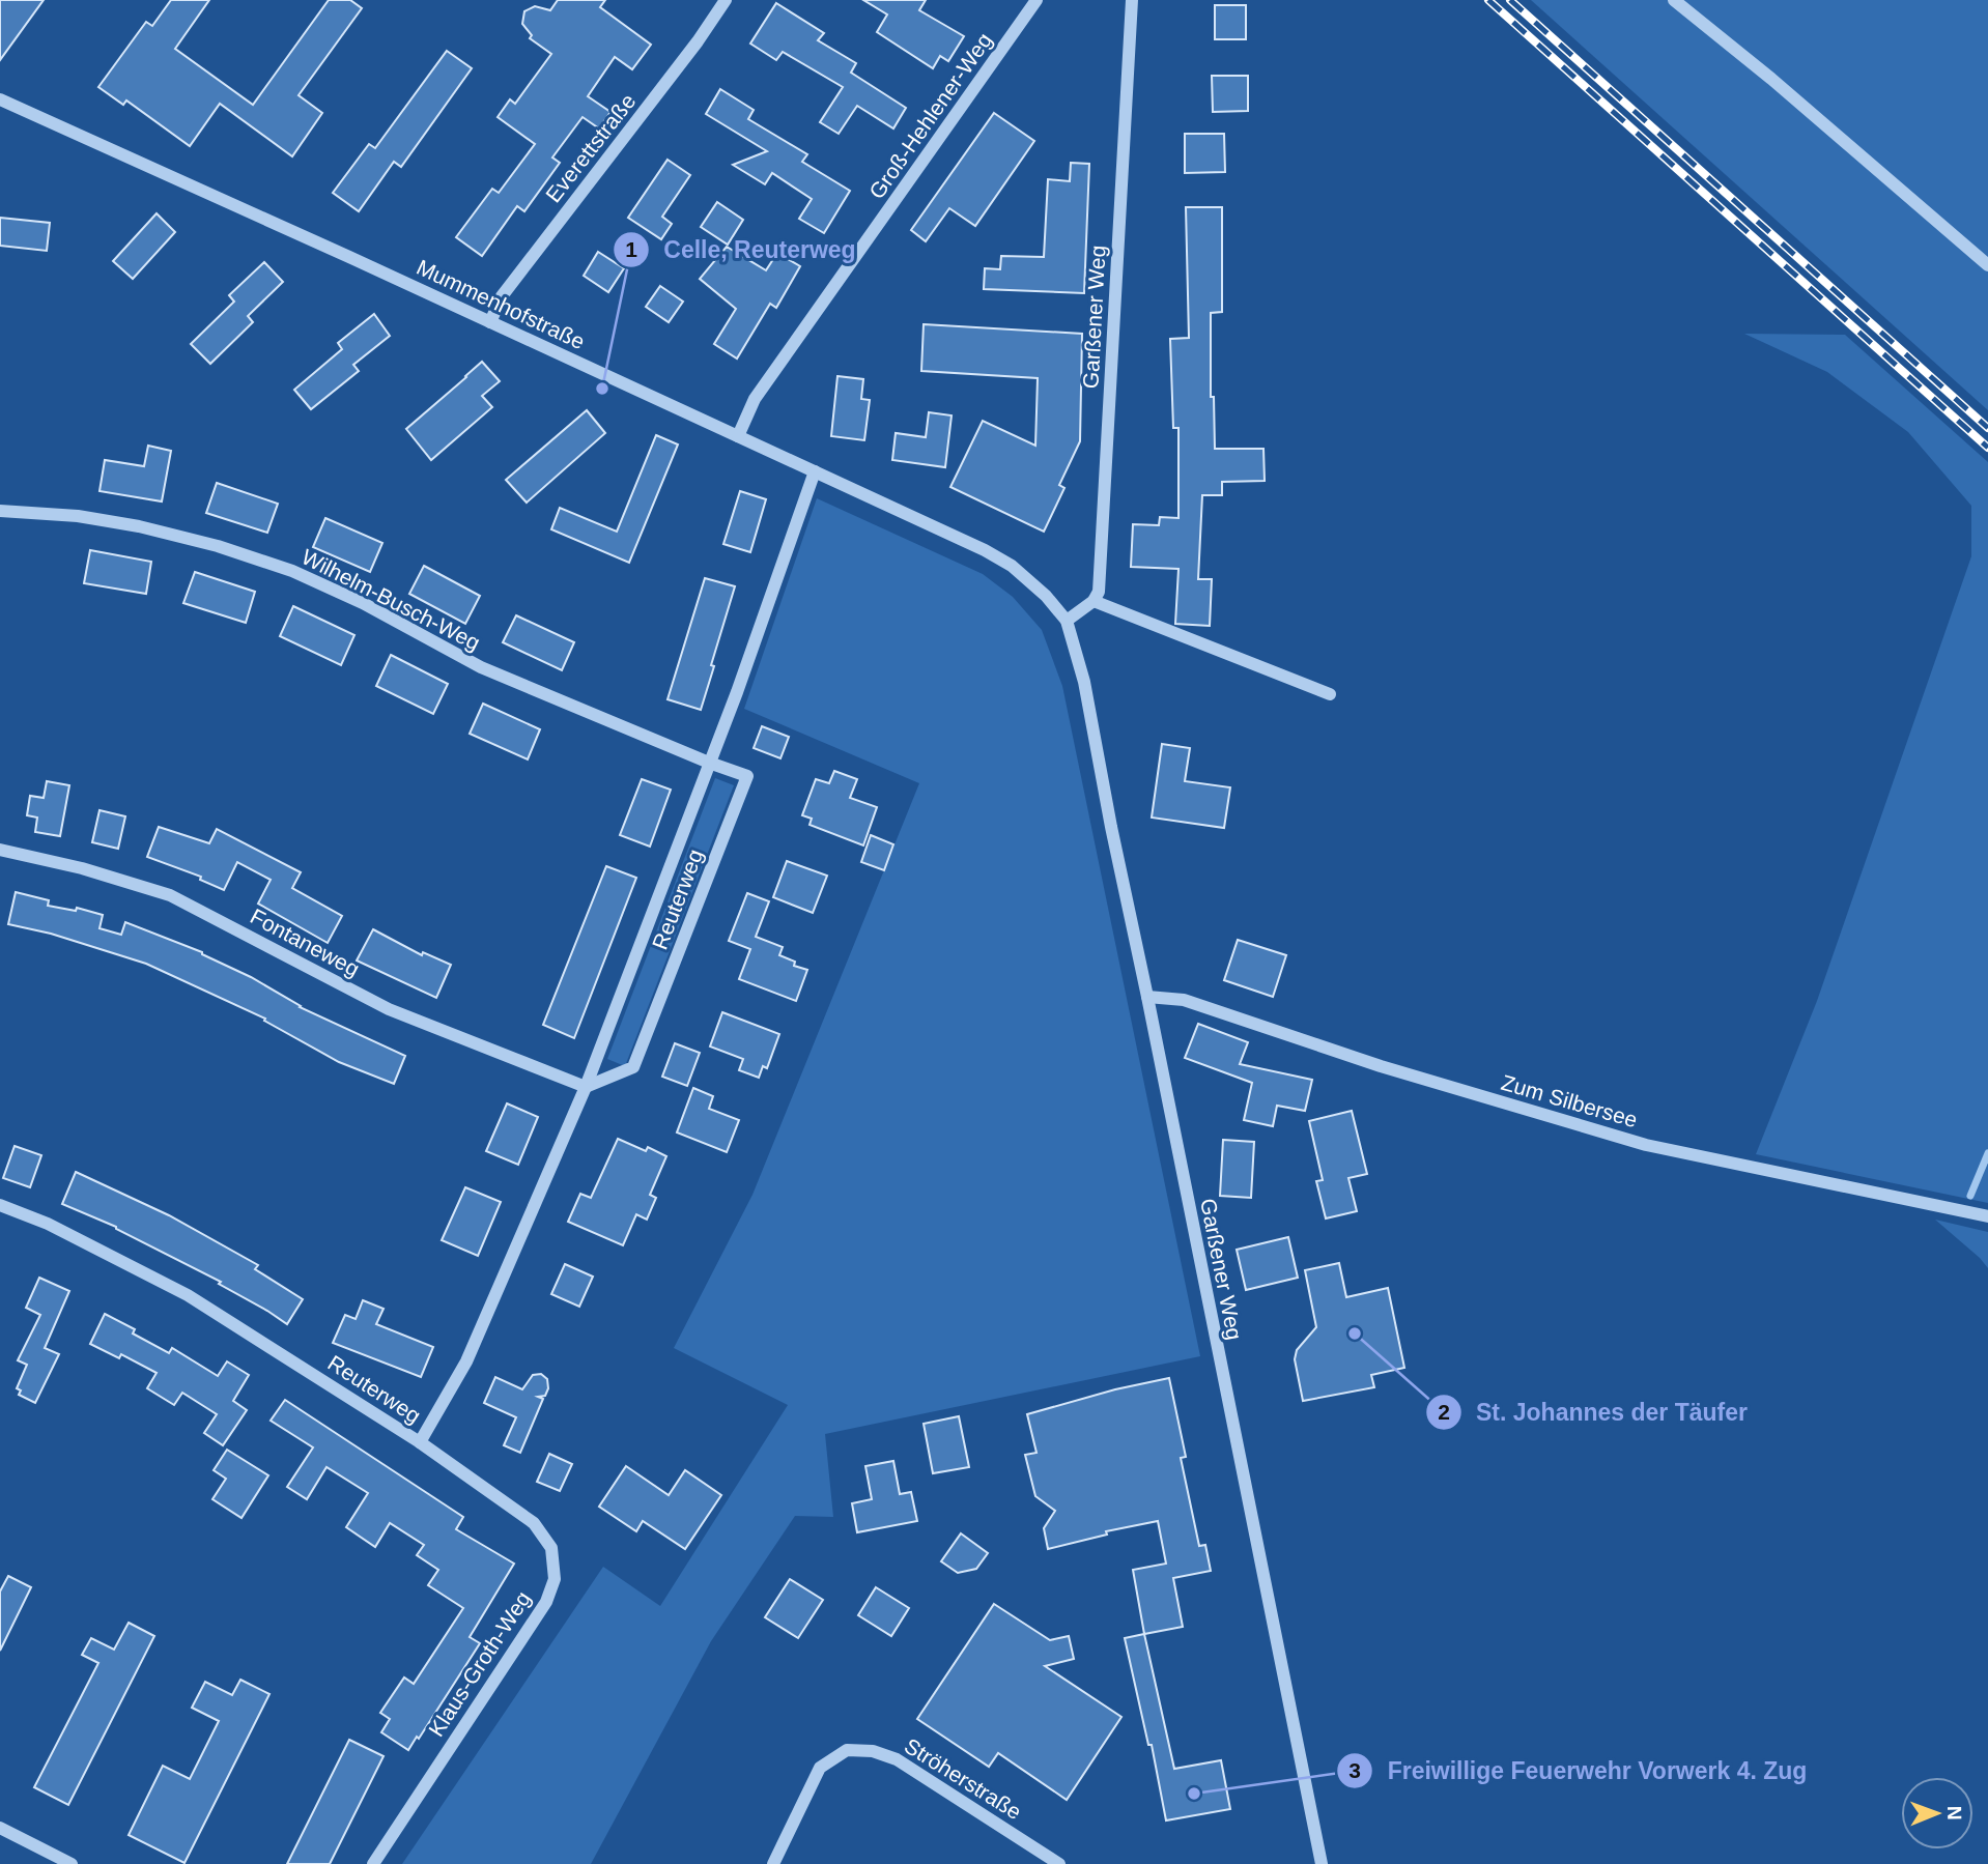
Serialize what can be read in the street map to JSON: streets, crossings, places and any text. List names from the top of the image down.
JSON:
{
  "streets": {
    "street": [
      "Groß-Hehlener-Weg",
      "Everettstraße",
      "Mummenhofstraße",
      "Garßener Weg",
      "Wilhelm-Busch-Weg",
      "Reuterweg",
      "Fontaneweg",
      "Zum Silbersee",
      "Klaus-Groth-Weg",
      "Ströherstraße"
    ]
  },
  "crossings": [
    ["Groß-Hehlener-Weg", "Mummenhofstraße"],
    ["Everettstraße", "Mummenhofstraße"],
    ["Mummenhofstraße", "Garßener Weg"],
    ["Mummenhofstraße", "Reuterweg"],
    ["Garßener Weg", "Zum Silbersee"],
    ["Wilhelm-Busch-Weg", "Reuterweg"],
    ["Reuterweg", "Fontaneweg"],
    ["Reuterweg", "Klaus-Groth-Weg"]
  ],
  "places": ["Celle, Reuterweg", "St. Johannes der Täufer", "Freiwillige Feuerwehr Vorwerk 4. Zug"],
  "north": "right"
}
